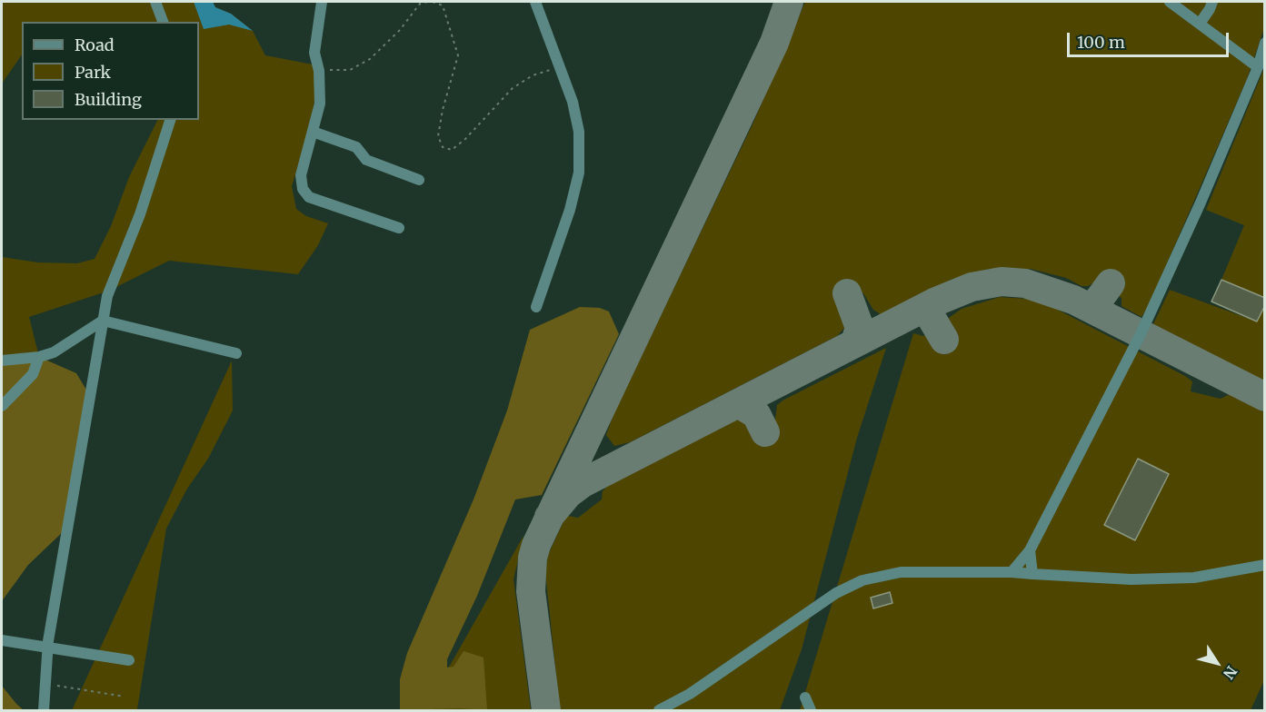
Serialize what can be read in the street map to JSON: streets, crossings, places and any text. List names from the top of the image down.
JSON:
{
  "legend": ["Road", "Park", "Building"],
  "scale_bar": "100 m",
  "north": "bottom right"
}
